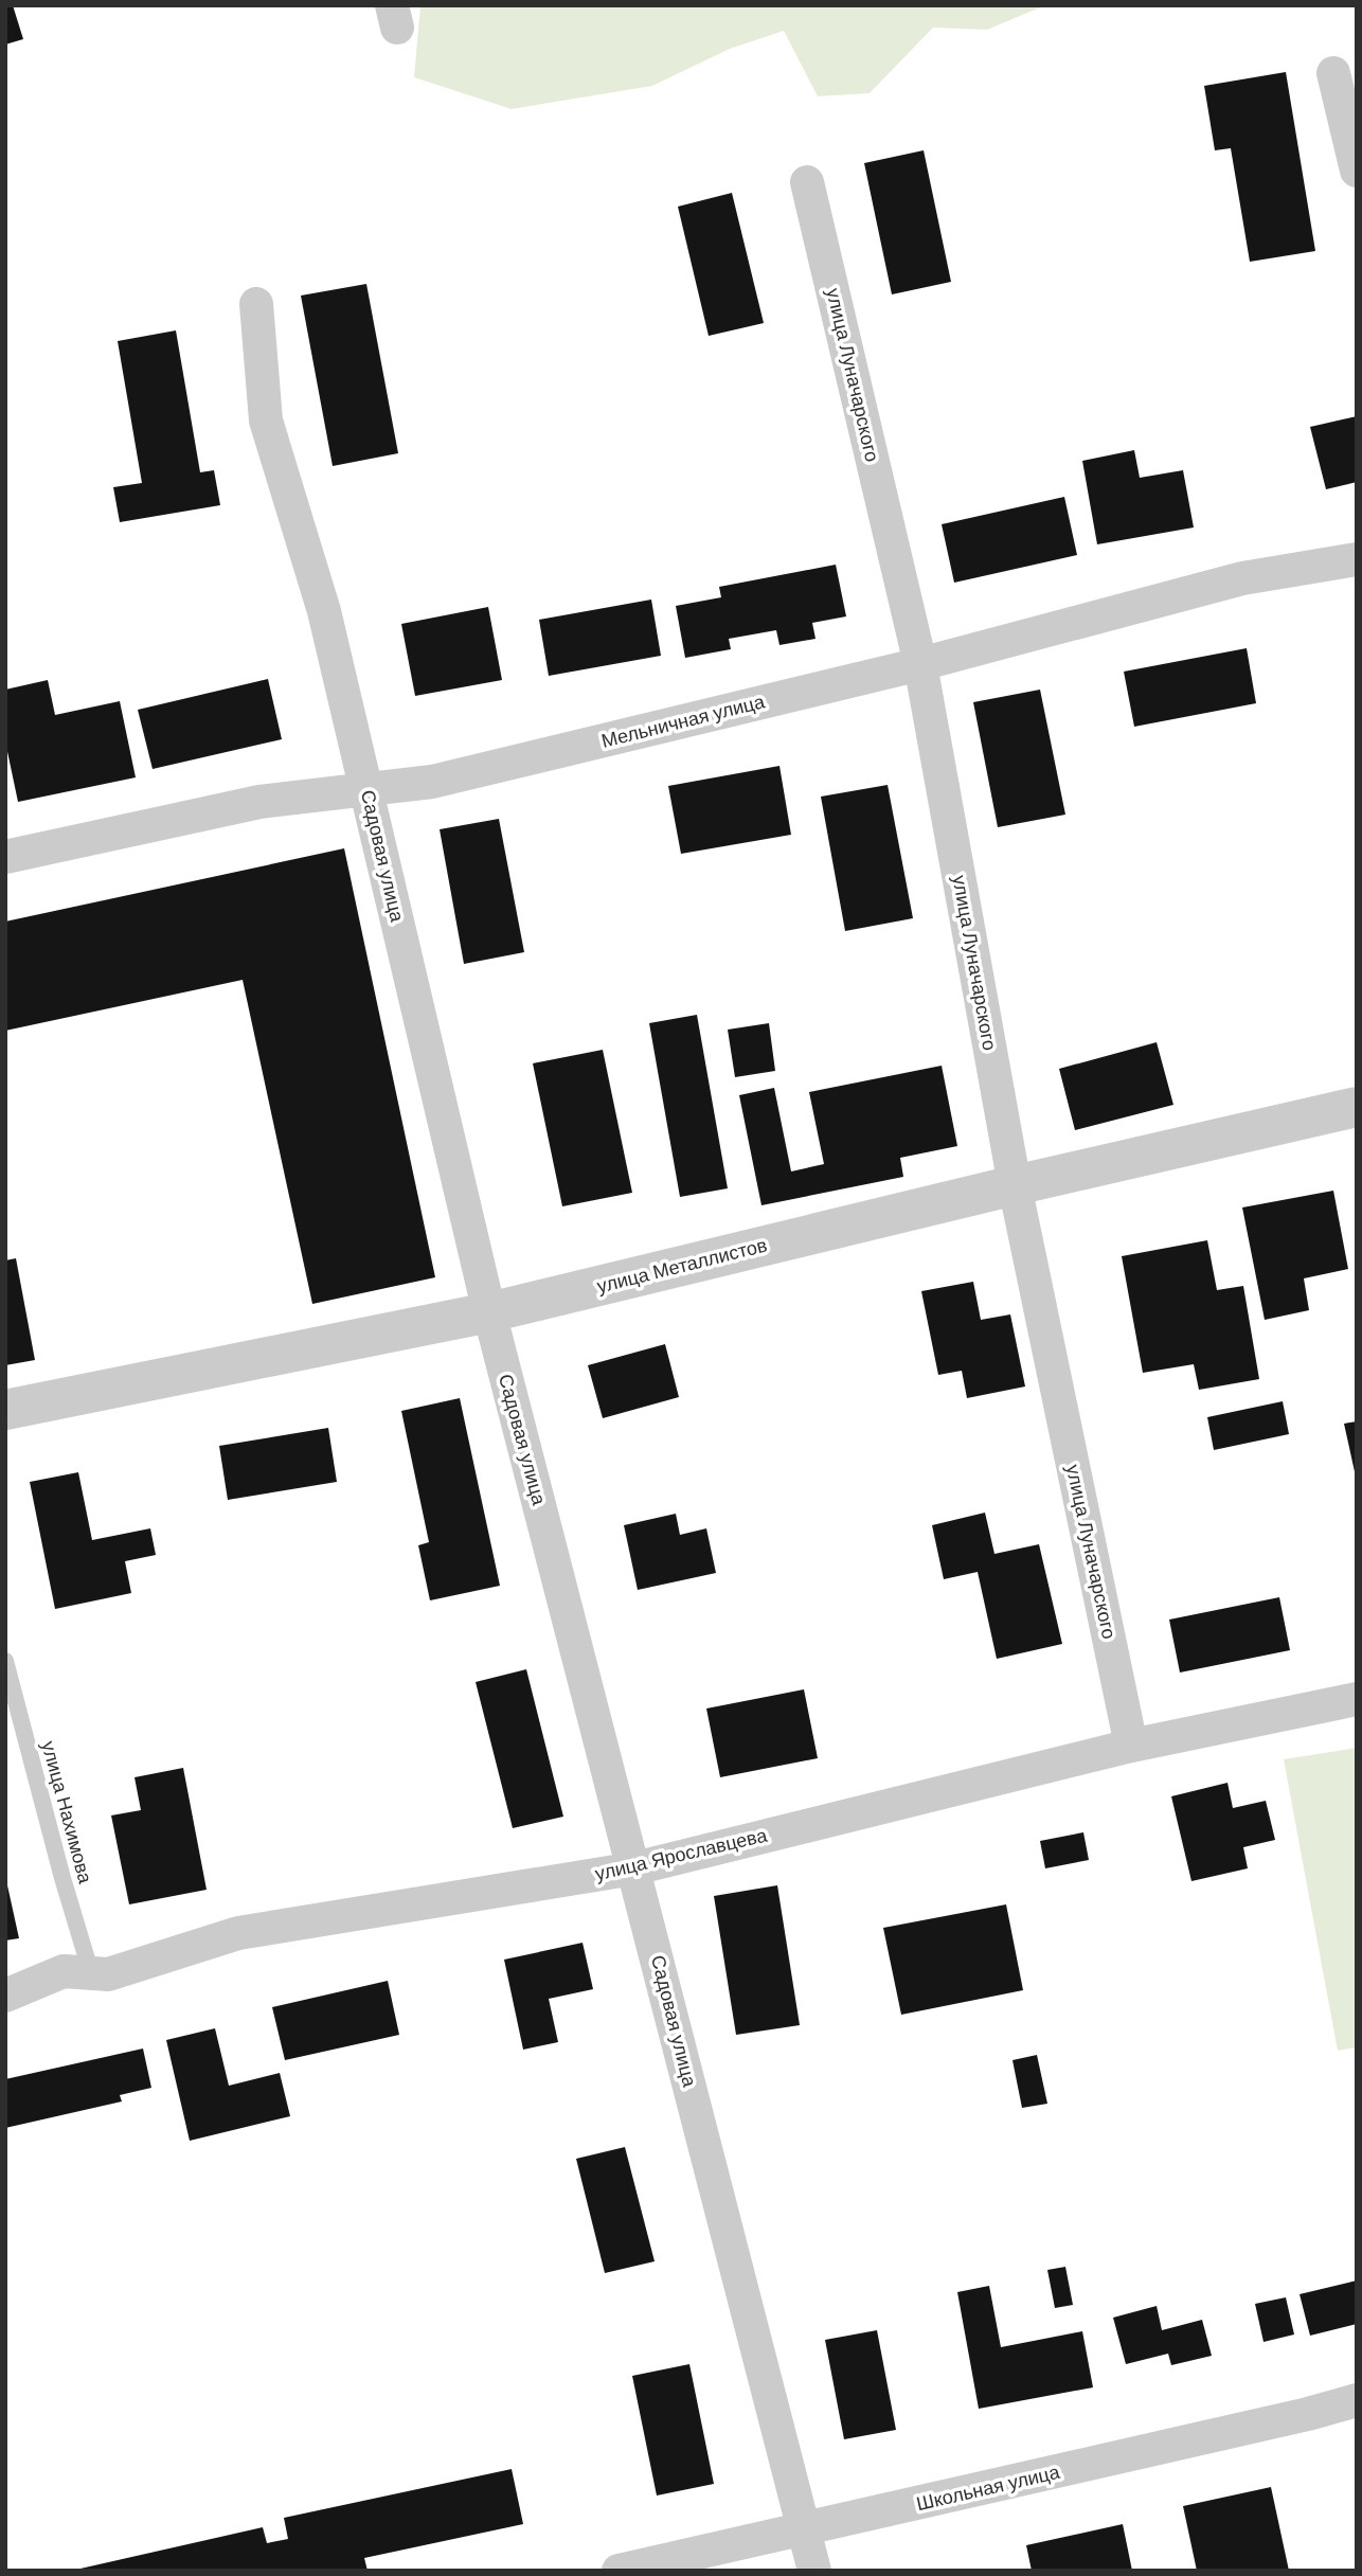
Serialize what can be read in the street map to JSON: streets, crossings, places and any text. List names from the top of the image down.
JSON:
{
  "streets": {
    "street": [
      "улица Луначарского",
      "Мельничная улица",
      "Садовая улица",
      "улица Металлистов",
      "улица Ярославцева",
      "Школьная улица"
    ],
    "lane": ["улица Нахимова"]
  },
  "crossings": [
    ["улица Луначарского", "Мельничная улица"],
    ["улица Луначарского", "улица Металлистов"],
    ["улица Луначарского", "улица Ярославцева"],
    ["Мельничная улица", "Садовая улица"],
    ["Садовая улица", "улица Металлистов"],
    ["Садовая улица", "улица Ярославцева"],
    ["Садовая улица", "Школьная улица"],
    ["улица Нахимова", "улица Ярославцева"]
  ]
}
